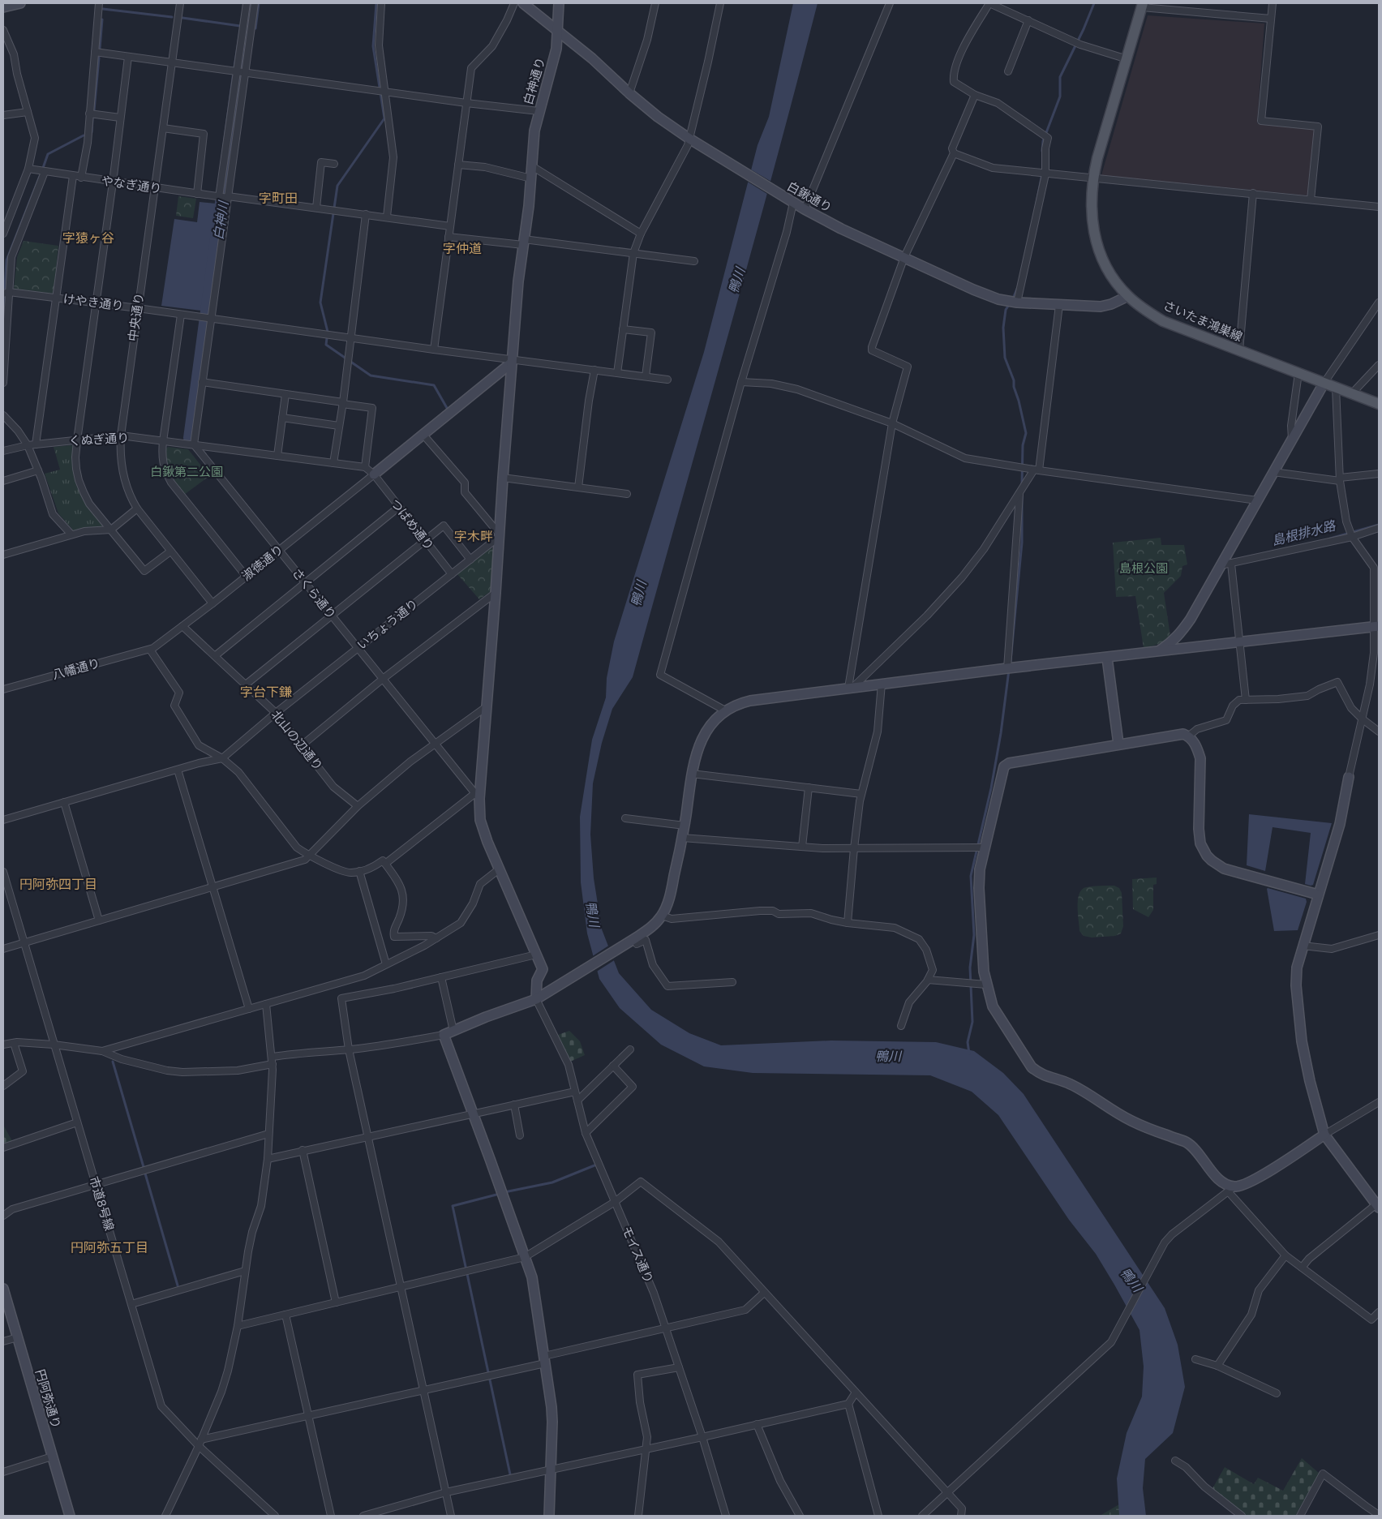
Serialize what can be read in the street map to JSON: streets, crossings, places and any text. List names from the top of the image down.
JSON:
{
  "streets": {
    "main road": ["さいたま鴻巣線"],
    "street": [
      "白神通り",
      "やなぎ通り",
      "白鍬通り",
      "けやき通り",
      "中央通り",
      "くぬぎ通り",
      "つばめ通り",
      "淑徳通り",
      "さくら通り",
      "いちょう通り",
      "八幡通り",
      "北山の辺通り",
      "市道8号線",
      "モイス通り",
      "円阿弥通り"
    ]
  },
  "crossings": [
    ["白神通り", "白鍬通り"],
    ["白神通り", "けやき通り"],
    ["白神通り", "さくら通り"],
    ["白神通り", "いちょう通り"],
    ["白神通り", "モイス通り"],
    ["やなぎ通り", "中央通り"],
    ["白鍬通り", "さいたま鴻巣線"],
    ["けやき通り", "中央通り"],
    ["中央通り", "くぬぎ通り"],
    ["中央通り", "淑徳通り"],
    ["くぬぎ通り", "つばめ通り"],
    ["くぬぎ通り", "さくら通り"],
    ["つばめ通り", "淑徳通り"],
    ["つばめ通り", "いちょう通り"],
    ["淑徳通り", "さくら通り"],
    ["淑徳通り", "八幡通り"],
    ["淑徳通り", "北山の辺通り"],
    ["さくら通り", "いちょう通り"],
    ["いちょう通り", "北山の辺通り"]
  ],
  "districts": [
    "字町田",
    "字猿ヶ谷",
    "字仲道",
    "字木畔",
    "字台下鎌",
    "円阿弥四丁目",
    "円阿弥五丁目"
  ],
  "water": ["白神川", "鴨川", "島根排水路"],
  "parks": ["白鍬第二公園", "島根公園"]
}
